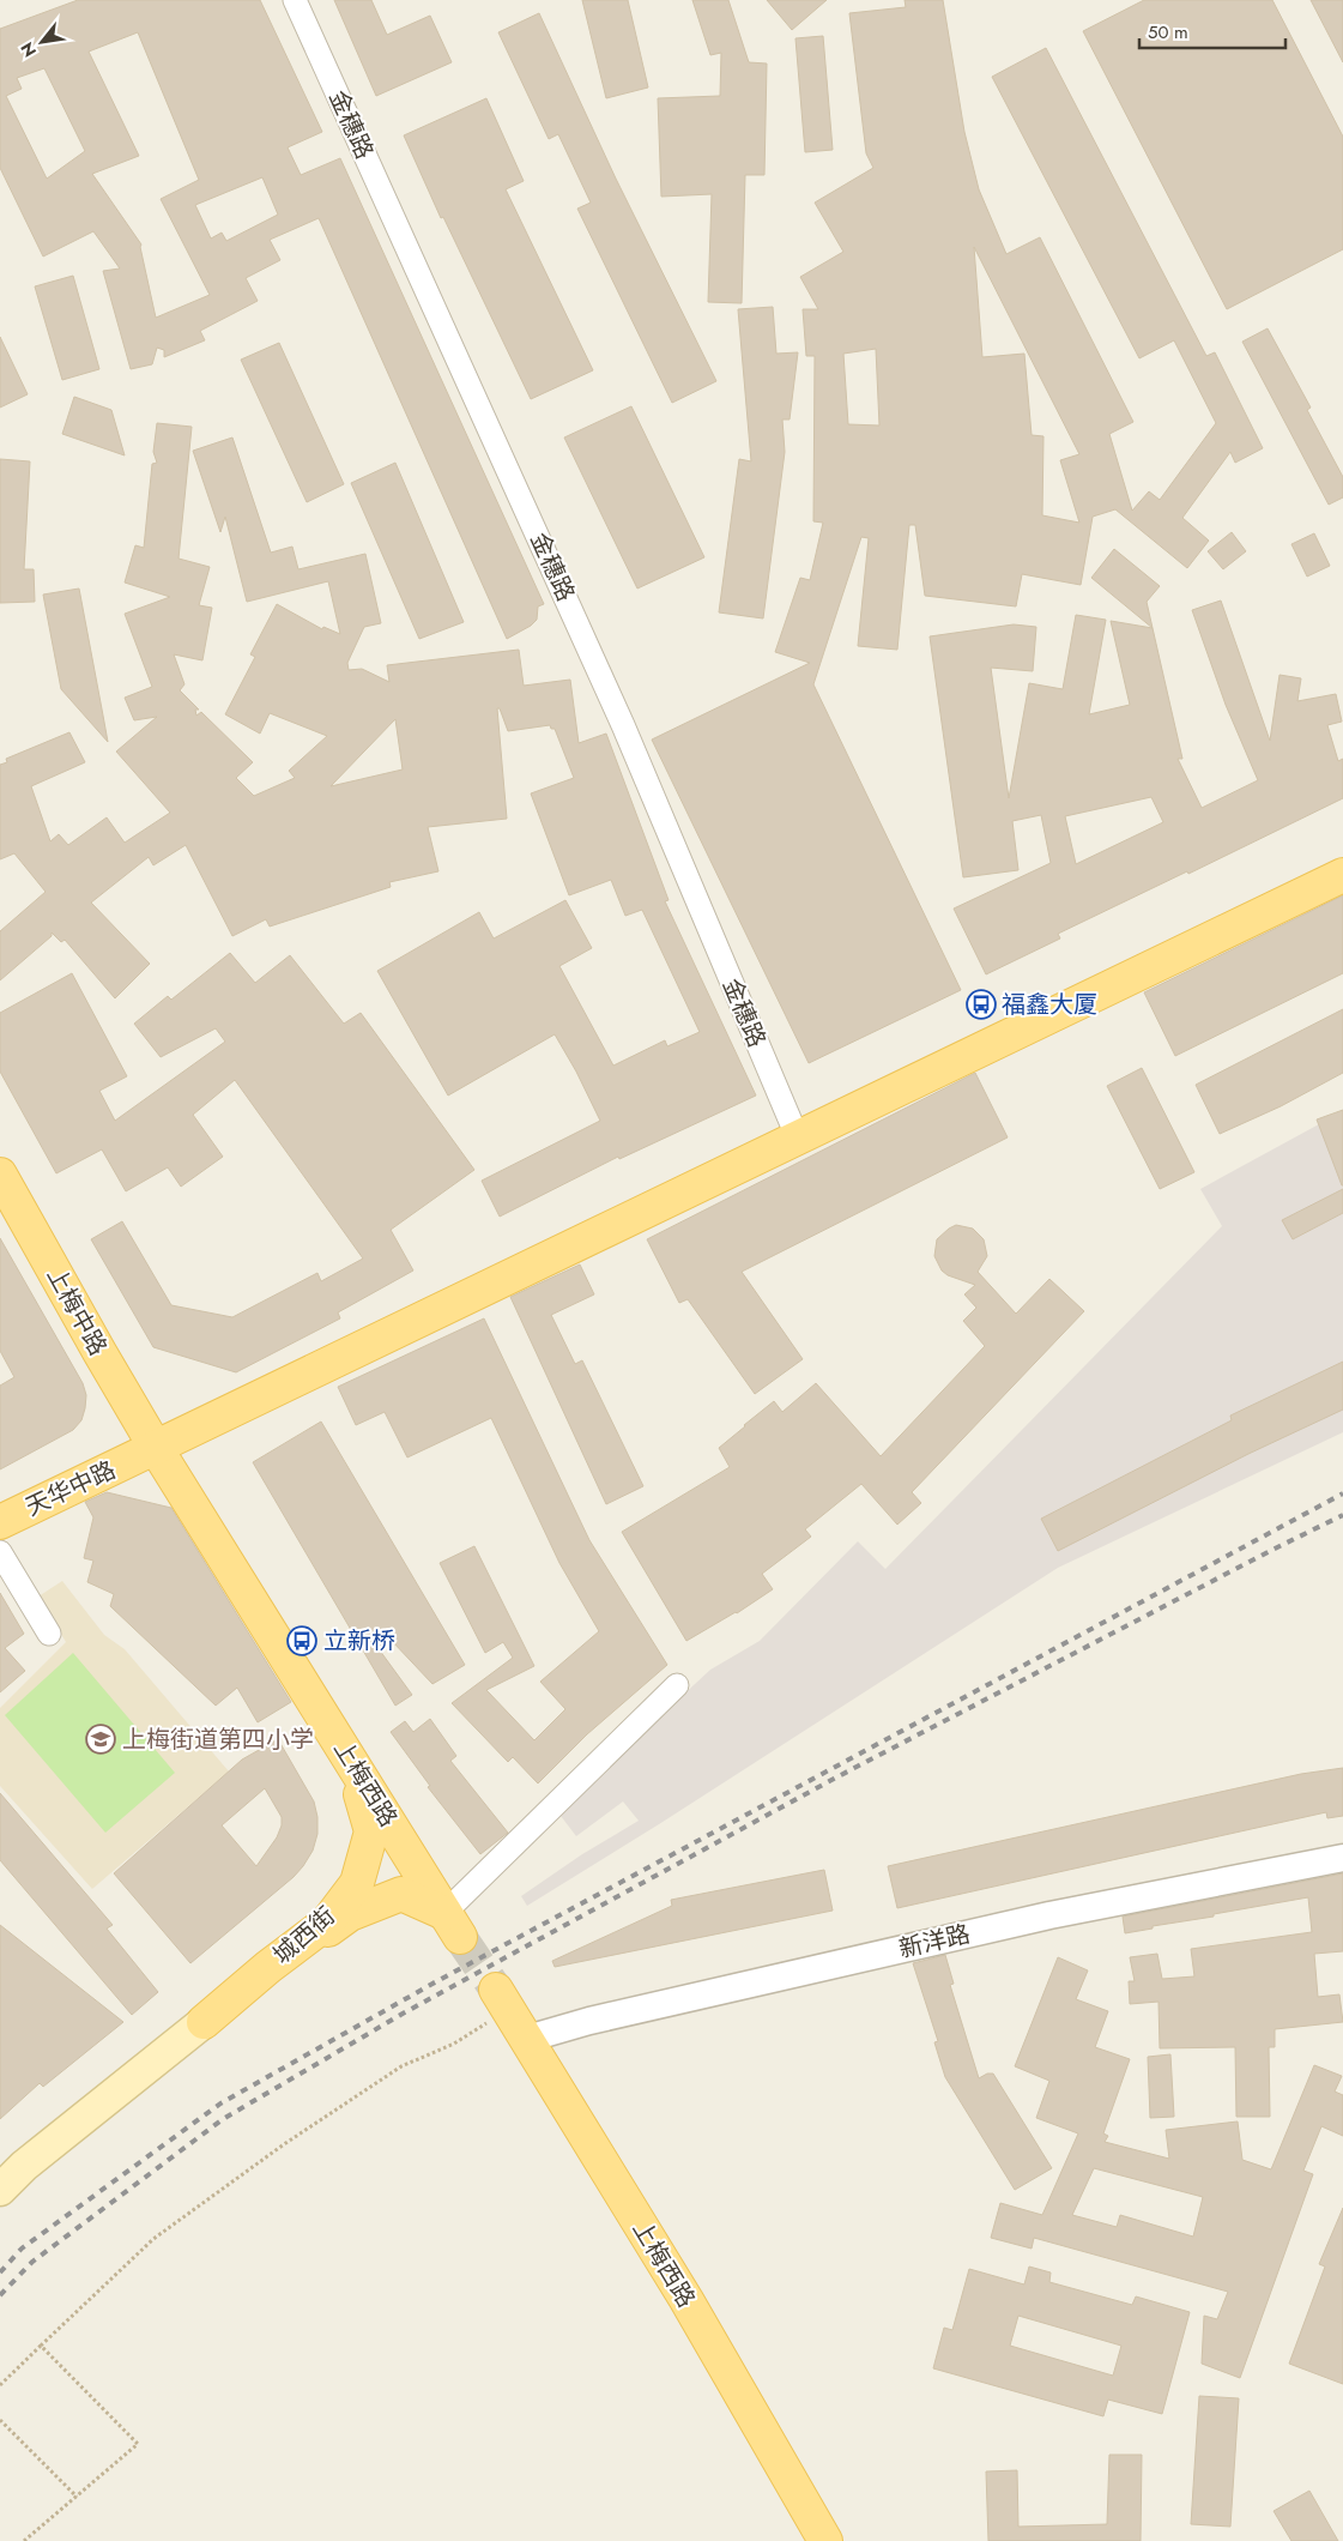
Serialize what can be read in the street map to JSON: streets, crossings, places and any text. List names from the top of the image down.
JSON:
{
  "streets": {
    "main road": [
      "上梅中路",
      "天华中路",
      "上梅西路",
      "城西街"
    ],
    "street": ["金穗路", "新洋路"]
  },
  "crossings": [
    ["金穗路", "天华中路"],
    ["上梅中路", "天华中路"],
    ["上梅中路", "上梅西路"],
    ["天华中路", "上梅西路"],
    ["上梅西路", "城西街"],
    ["上梅西路", "新洋路"]
  ],
  "places": {
    "bus stop": ["福鑫大厦", "立新桥"],
    "school or university": ["上梅街道第四小学"]
  },
  "scale_bar": "50 m",
  "north": "bottom left"
}
